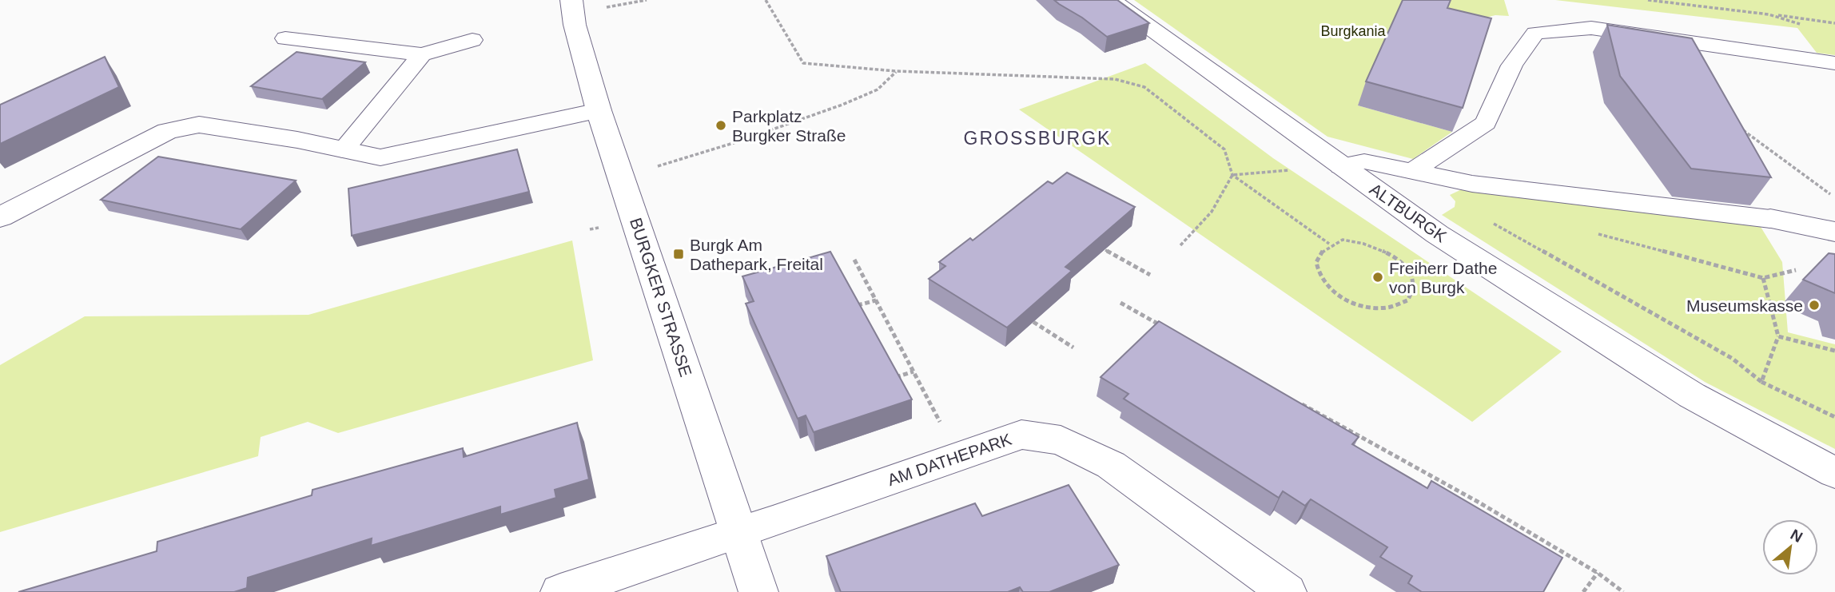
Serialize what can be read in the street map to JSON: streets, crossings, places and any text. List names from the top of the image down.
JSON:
{
  "streets": {
    "street": ["ALTBURGK", "BURGKER STRASSE", "AM DATHEPARK"]
  },
  "crossings": [
    ["BURGKER STRASSE", "AM DATHEPARK"]
  ],
  "districts": ["GROSSBURGK"],
  "parks": ["Burgkania"],
  "places": {
    "other": ["Parkplatz Burgker Straße", "Freiherr Dathe von Burgk", "Museumskasse"],
    "transit": ["Burgk Am Dathepark, Freital"]
  },
  "north": "top right"
}
